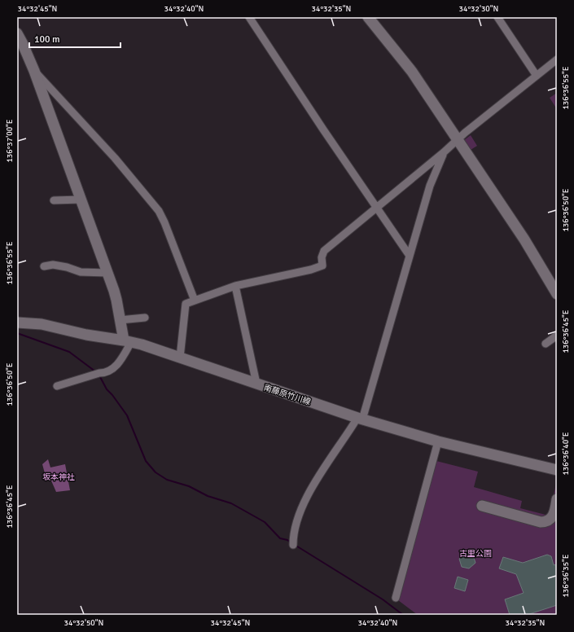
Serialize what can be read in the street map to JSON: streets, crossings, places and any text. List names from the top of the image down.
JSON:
{
  "streets": {
    "street": ["南藤原竹川線"]
  },
  "parks": ["坂本神社", "古里公園"],
  "scale_bar": "100 m",
  "coordinates": [
    "34°32'45\"N",
    "34°32'40\"N",
    "34°32'35\"N",
    "34°32'30\"N",
    "136°36'55\"E",
    "136°37'00\"E",
    "136°36'50\"E",
    "136°36'45\"E",
    "136°36'40\"E",
    "136°36'35\"E",
    "34°32'50\"N"
  ]
}
